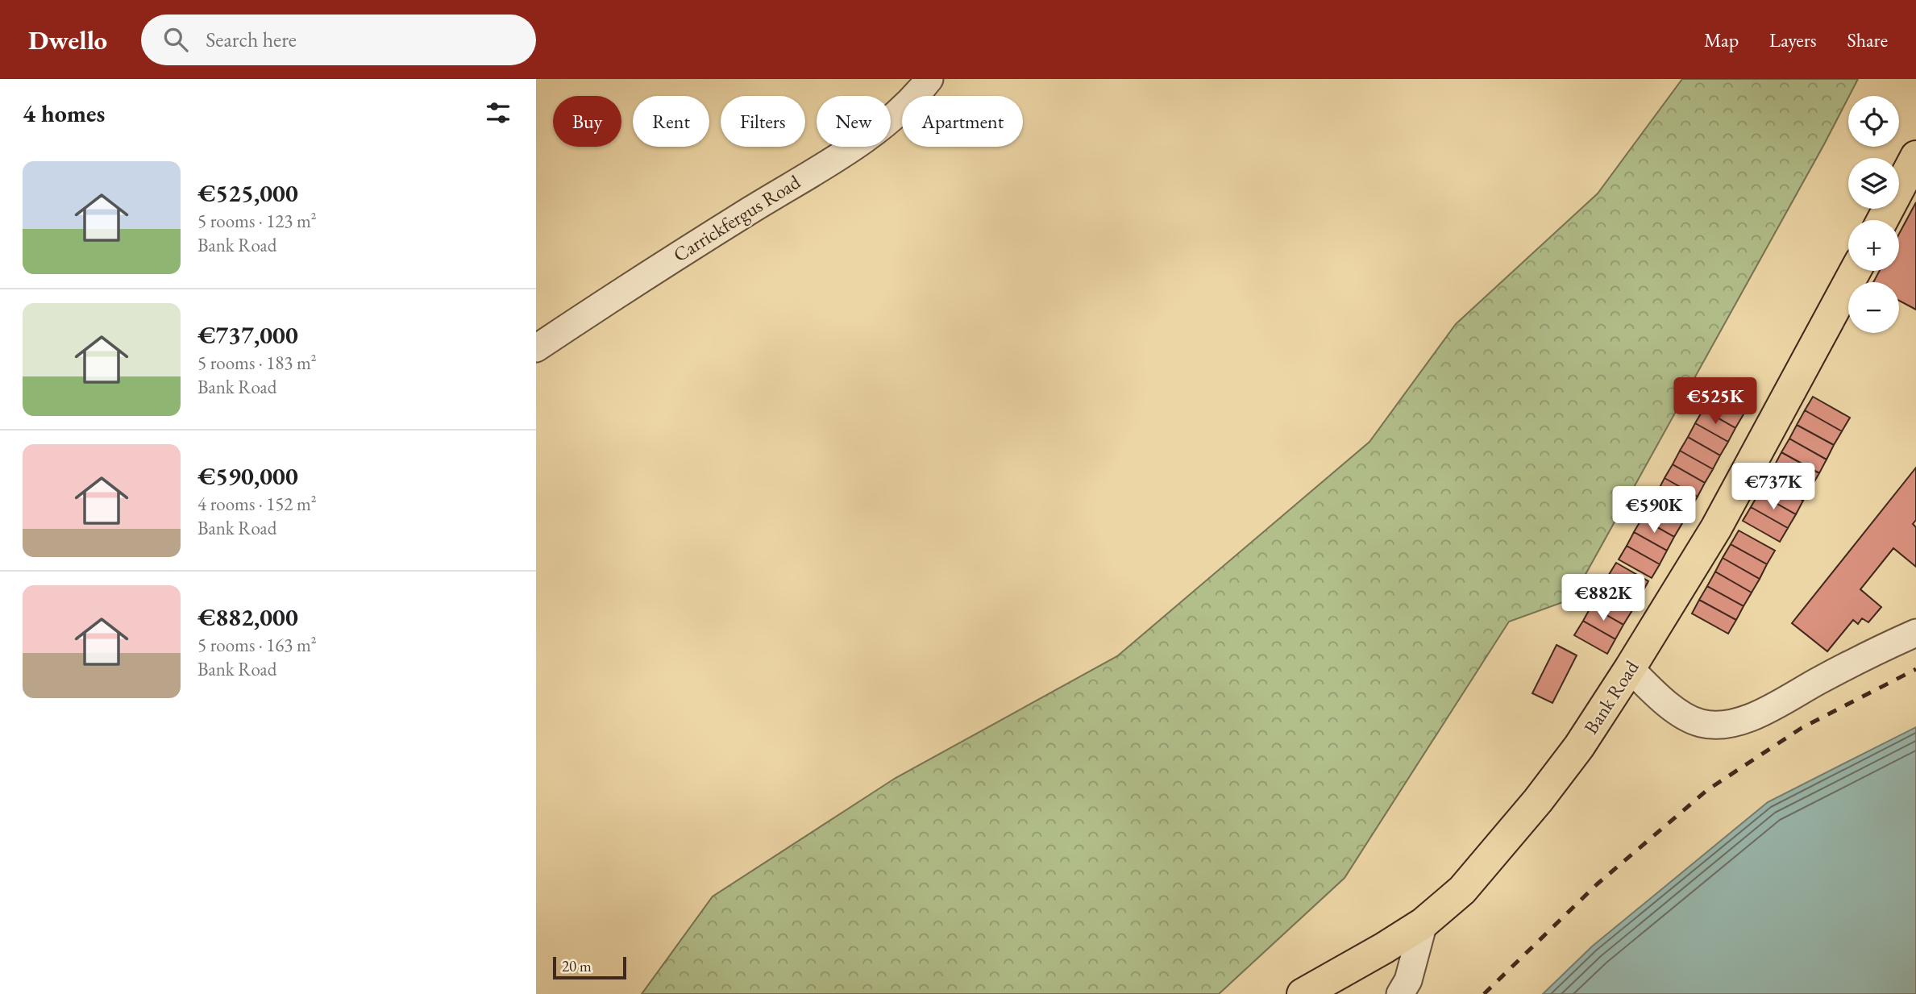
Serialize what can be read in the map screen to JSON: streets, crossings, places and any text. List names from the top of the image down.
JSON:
{
  "streets": {
    "main road": ["Bank Road"],
    "street": ["Carrickfergus Road"]
  },
  "scale_bar": "20 m",
  "page": {
    "header": "Dwello",
    "search": "Search here",
    "nav": ["Map", "Layers", "Share"],
    "heading": "4 homes",
    "map_buttons": ["+", "−"],
    "chip": [
      "Buy",
      "Rent",
      "Filters",
      "New",
      "Apartment"
    ],
    "list": [
      {
        "name": "€525,000",
        "note": "5 rooms · 123 m² · Bank Road"
      },
      {
        "name": "€737,000",
        "note": "5 rooms · 183 m² · Bank Road"
      },
      {
        "name": "€590,000",
        "note": "4 rooms · 152 m² · Bank Road"
      },
      {
        "name": "€882,000",
        "note": "5 rooms · 163 m² · Bank Road"
      }
    ],
    "price": [
      "€525K",
      "€737K",
      "€590K",
      "€882K"
    ],
    "scale": "20 m"
  }
}
